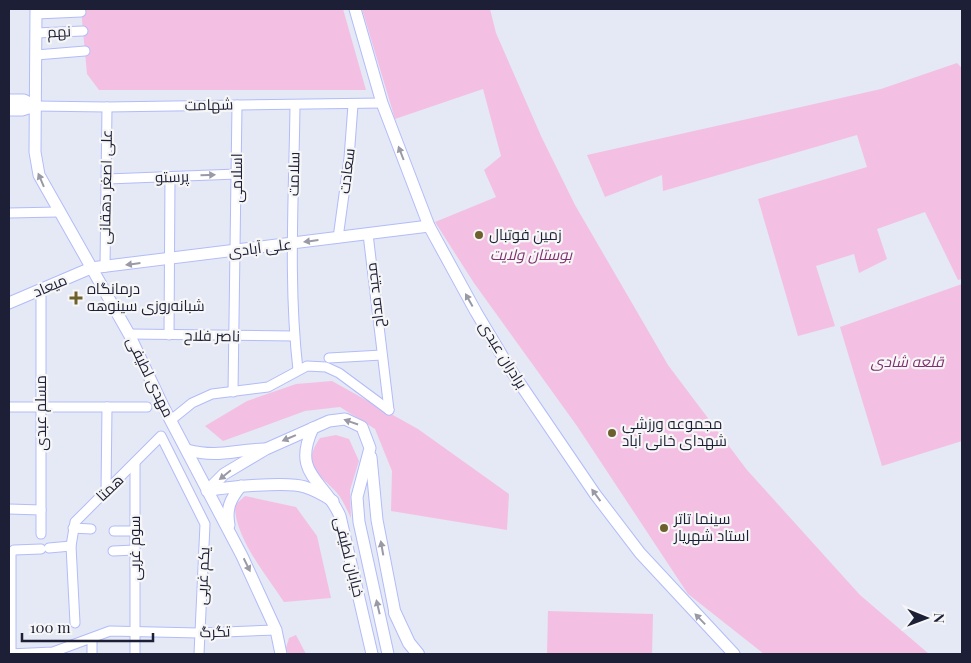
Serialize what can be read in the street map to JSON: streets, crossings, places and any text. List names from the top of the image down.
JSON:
{
  "streets": {
    "main road": [
      "علی آبادی",
      "میعاد",
      "برادران عبدی",
      "مهدی لطیفی",
      "خیابان لطیفی"
    ],
    "street": [
      "نهم",
      "شهامت",
      "سعادت",
      "سلامت",
      "پرستو",
      "اسلامی",
      "علی اصغر دهقانی",
      "مجید مداح",
      "ناصر فلاح",
      "مسلم عبدی",
      "همتا",
      "سوم غربی",
      "یکم غربی",
      "تگرگ"
    ]
  },
  "crossings": [
    ["نهم", "مهدی لطیفی"],
    ["شهامت", "سعادت"],
    ["شهامت", "سلامت"],
    ["شهامت", "اسلامی"],
    ["شهامت", "علی اصغر دهقانی"],
    ["شهامت", "برادران عبدی"],
    ["شهامت", "مهدی لطیفی"],
    ["سعادت", "علی آبادی"],
    ["سلامت", "علی آبادی"],
    ["سلامت", "مجید مداح"],
    ["سلامت", "ناصر فلاح"],
    ["پرستو", "اسلامی"],
    ["پرستو", "علی اصغر دهقانی"],
    ["اسلامی", "علی آبادی"],
    ["اسلامی", "ناصر فلاح"],
    ["علی اصغر دهقانی", "علی آبادی"],
    ["علی آبادی", "میعاد"],
    ["علی آبادی", "مجید مداح"],
    ["علی آبادی", "برادران عبدی"],
    ["علی آبادی", "مهدی لطیفی"],
    ["میعاد", "مهدی لطیفی"],
    ["میعاد", "مسلم عبدی"],
    ["ناصر فلاح", "مهدی لطیفی"],
    ["مهدی لطیفی", "تگرگ"],
    ["همتا", "سوم غربی"],
    ["همتا", "یکم غربی"],
    ["سوم غربی", "تگرگ"],
    ["یکم غربی", "تگرگ"]
  ],
  "one_way": ["پرستو", "برادران عبدی"],
  "parks": ["بوستان ولایت", "قلعه شادی"],
  "places": {
    "other": ["زمین فوتبال", "مجموعه ورزشی شهدای خانی آباد", "سینما تاتر استاد شهریار"],
    "health": ["درمانگاه شبانه‌روزی سینوهه"]
  },
  "scale_bar": "100 m",
  "north": "right"
}
